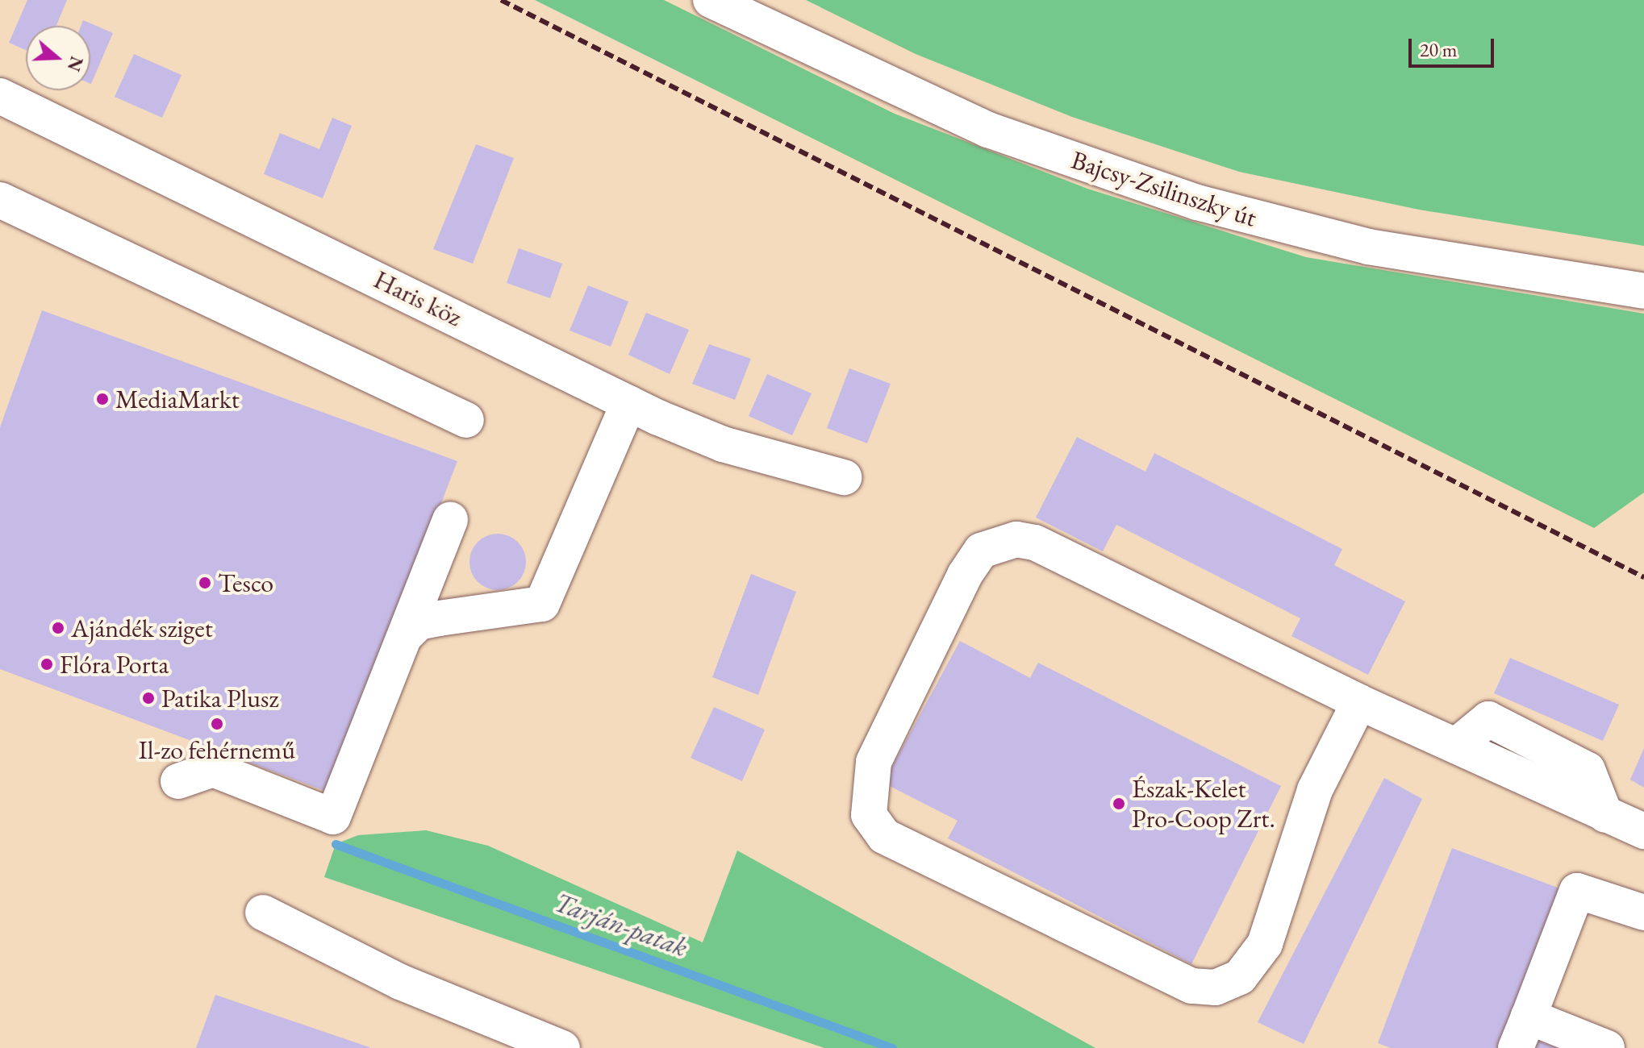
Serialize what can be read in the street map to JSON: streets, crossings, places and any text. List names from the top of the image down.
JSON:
{
  "streets": {
    "street": ["Bajcsy-Zsilinszky út", "Haris köz"]
  },
  "water": ["Tarján-patak"],
  "places": [
    "MediaMarkt",
    "Tesco",
    "Ajándék sziget",
    "Flóra Porta",
    "Patika Plusz",
    "Il-zo fehérnemű",
    "Észak-Kelet Pro-Coop Zrt."
  ],
  "scale_bar": "20 m",
  "north": "right"
}
